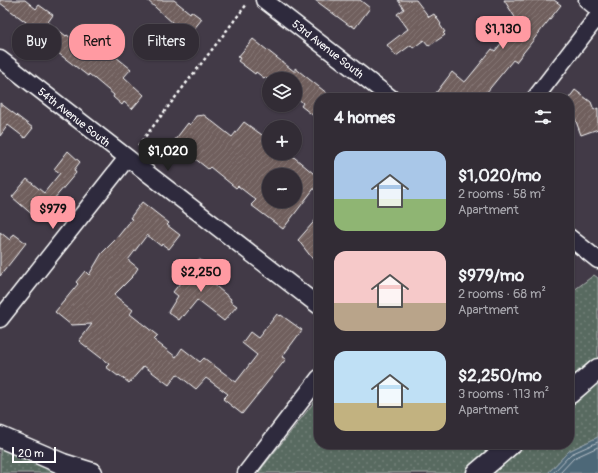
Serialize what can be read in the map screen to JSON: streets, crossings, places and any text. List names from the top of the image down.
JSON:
{
  "streets": {
    "street": ["53rd Avenue South", "54th Avenue South"]
  },
  "scale_bar": "20 m",
  "page": {
    "price": [
      "$1,130",
      "$1,020",
      "$979",
      "$2,250"
    ],
    "chip": ["Buy", "Rent", "Filters"],
    "map_buttons": ["+", "−"],
    "heading": "4 homes",
    "list": [
      {
        "name": "$1,020/mo",
        "note": "2 rooms · 58 m² · Apartment"
      },
      {
        "name": "$979/mo",
        "note": "2 rooms · 68 m² · Apartment"
      },
      {
        "name": "$2,250/mo",
        "note": "3 rooms · 113 m² · Apartment"
      }
    ],
    "scale": "20 m"
  }
}
